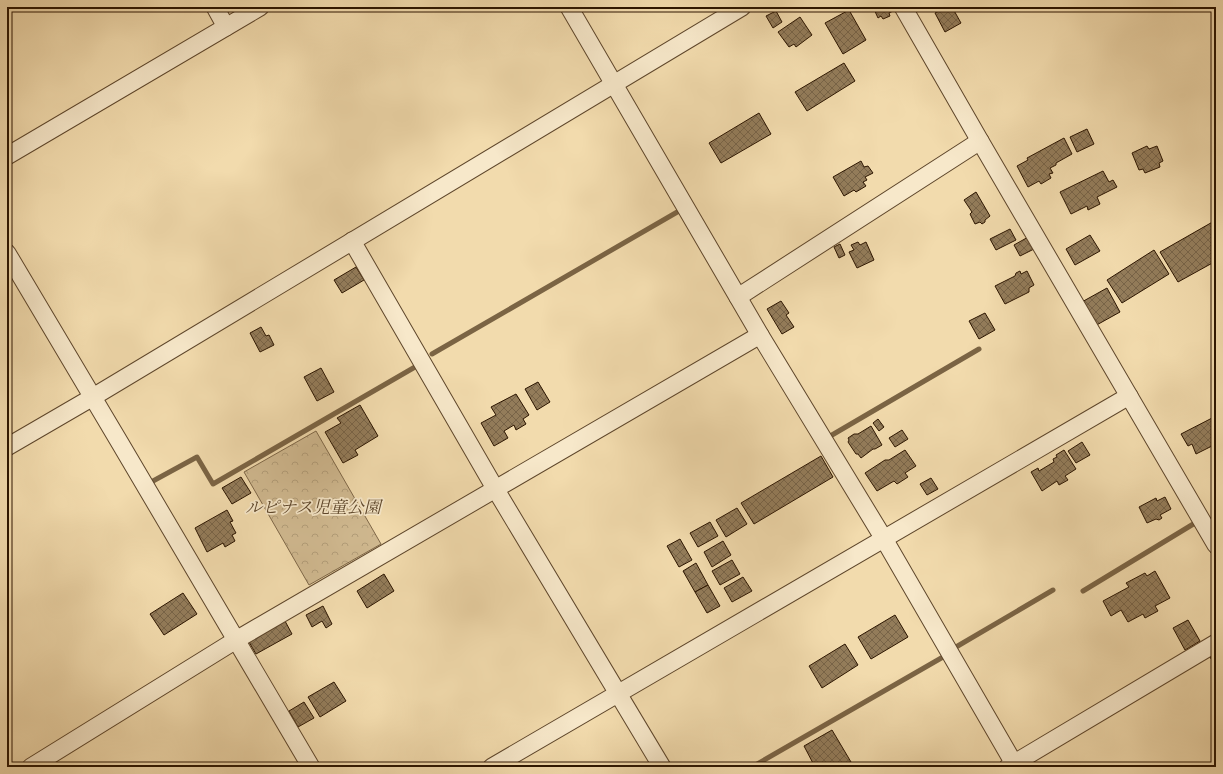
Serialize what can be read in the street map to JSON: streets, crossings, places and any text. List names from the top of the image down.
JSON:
{
  "parks": ["ルピナス児童公園"]
}
